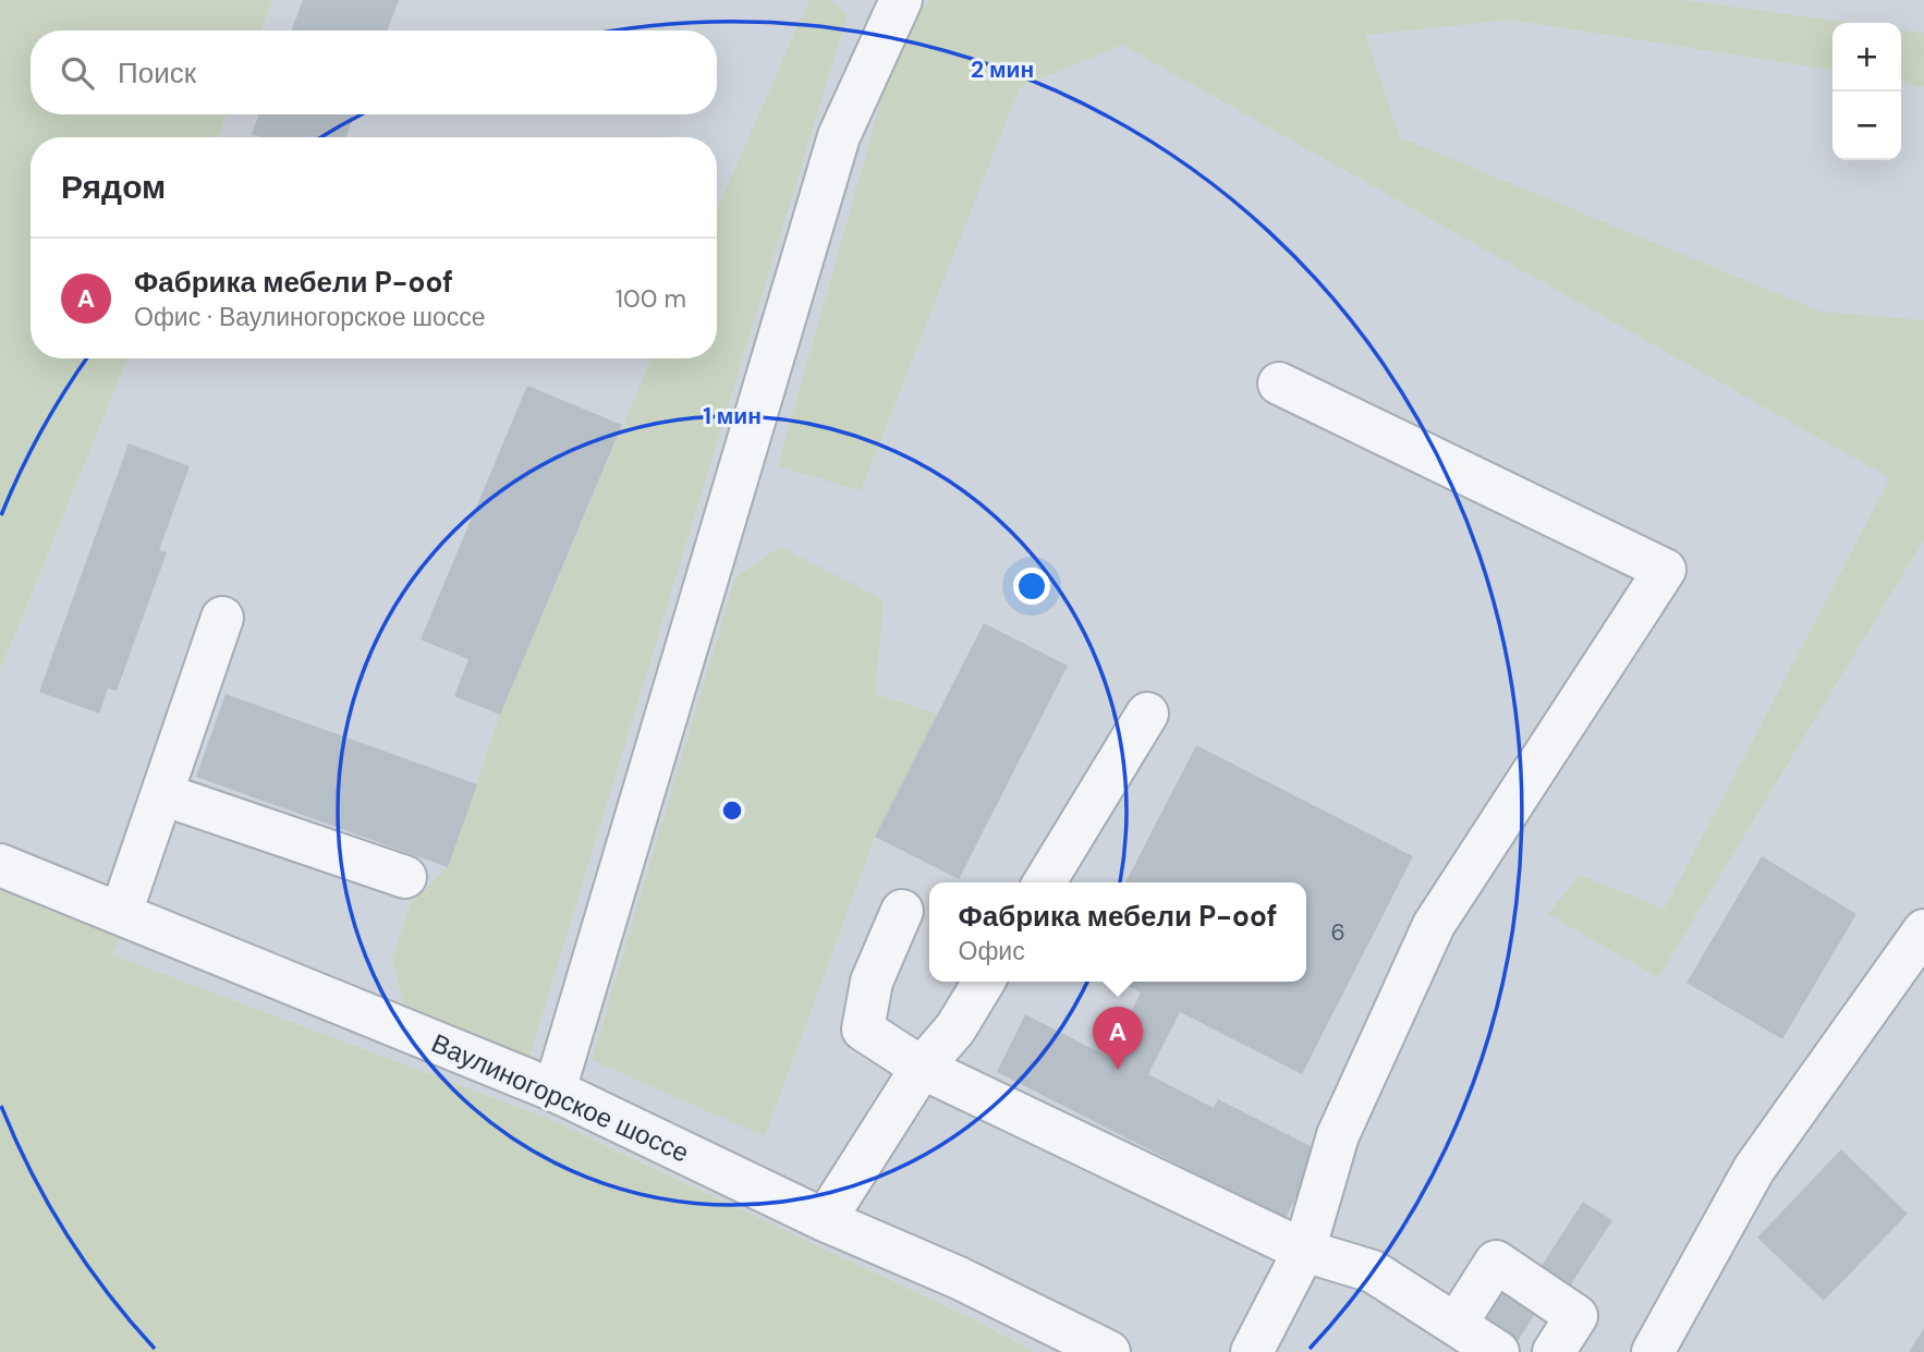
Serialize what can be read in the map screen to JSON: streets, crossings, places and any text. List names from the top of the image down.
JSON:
{
  "streets": {
    "street": ["Ваулиногорское шоссе"]
  },
  "house_numbers": ["6"],
  "page": {
    "map_buttons": ["+", "−"],
    "search": "Поиск",
    "heading": "Рядом",
    "list": [
      {
        "mark": "A",
        "name": "Фабрика мебели P-oof",
        "note": "Офис · Ваулиногорское шоссе",
        "value": "100 m"
      }
    ],
    "popup": ["Фабрика мебели P-oof", "Офис"],
    "pins": "A"
  },
  "rings": ["2 мин", "1 мин"]
}
